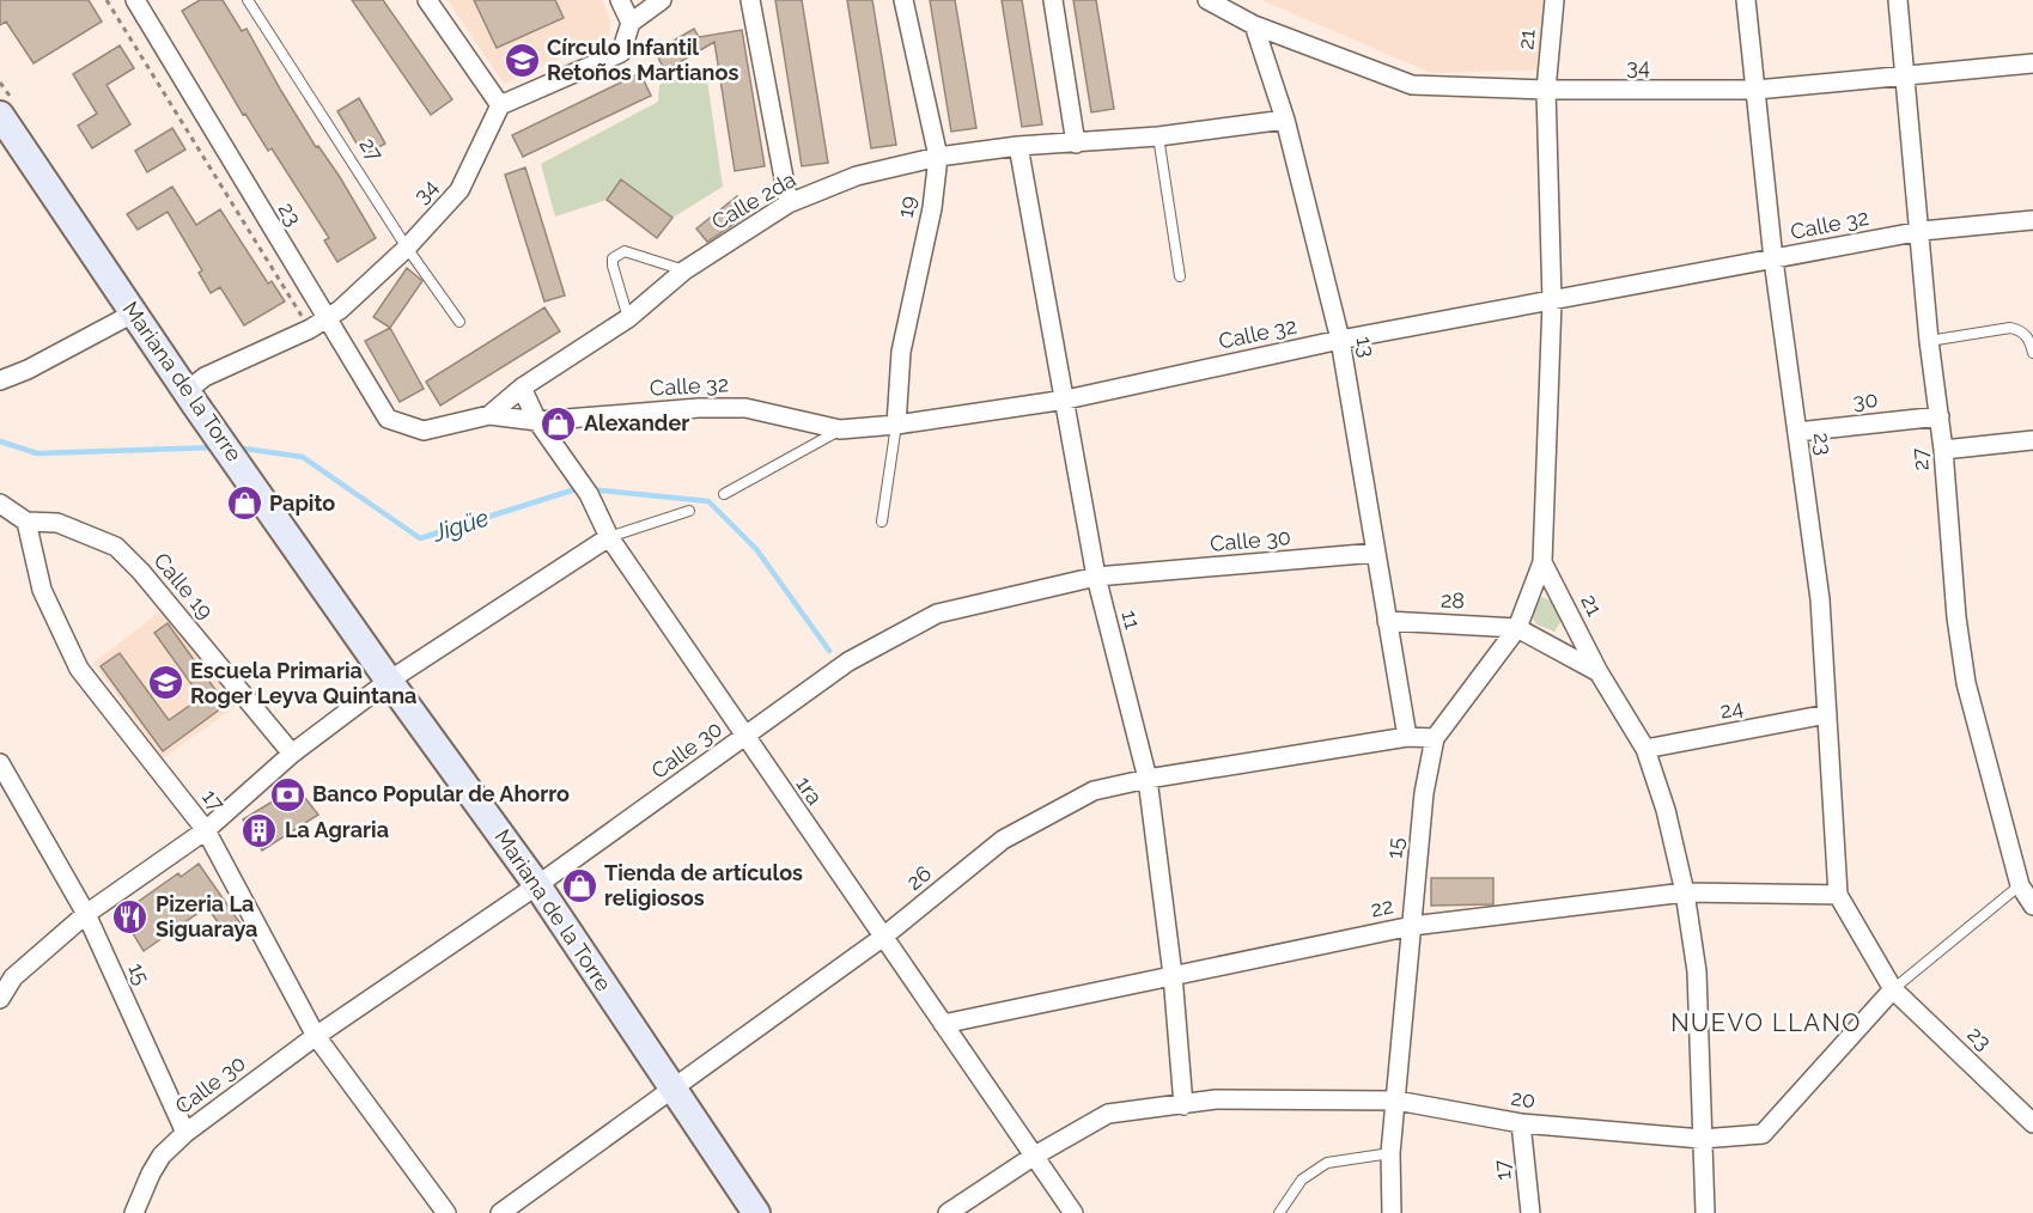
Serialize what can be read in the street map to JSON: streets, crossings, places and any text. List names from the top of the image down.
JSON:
{
  "streets": {
    "street": [
      "21",
      "34",
      "27",
      "Calle 2da",
      "19",
      "23",
      "Calle 32",
      "13",
      "Mariana de la Torre",
      "30",
      "Calle 30",
      "Calle 19",
      "28",
      "11",
      "24",
      "1ra",
      "17",
      "15",
      "26",
      "22",
      "20"
    ]
  },
  "crossings": [
    ["21", "34"],
    ["21", "Calle 32"],
    ["21", "24"],
    ["21", "15"],
    ["21", "22"],
    ["21", "20"],
    ["34", "27"],
    ["34", "23"],
    ["34", "13"],
    ["34", "Mariana de la Torre"],
    ["27", "Calle 32"],
    ["27", "30"],
    ["27", "20"],
    ["Calle 2da", "19"],
    ["Calle 2da", "23"],
    ["Calle 2da", "Calle 32"],
    ["Calle 2da", "11"],
    ["Calle 2da", "1ra"],
    ["19", "Calle 32"],
    ["23", "Calle 32"],
    ["23", "30"],
    ["23", "24"],
    ["23", "22"],
    ["23", "20"],
    ["Calle 32", "13"],
    ["Calle 32", "11"],
    ["Calle 32", "1ra"],
    ["13", "Calle 30"],
    ["13", "28"],
    ["13", "26"],
    ["Mariana de la Torre", "Calle 30"],
    ["Mariana de la Torre", "26"],
    ["Calle 30", "11"],
    ["Calle 30", "1ra"],
    ["Calle 30", "17"],
    ["Calle 30", "15"],
    ["Calle 19", "17"],
    ["28", "15"],
    ["11", "26"],
    ["11", "22"],
    ["11", "20"],
    ["1ra", "26"],
    ["1ra", "22"],
    ["1ra", "20"],
    ["17", "20"],
    ["15", "26"],
    ["15", "22"],
    ["15", "20"]
  ],
  "districts": ["NUEVO LLANO"],
  "water": ["Jigüe"],
  "places": {
    "school or university": ["Círculo Infantil Retoños Martianos", "Escuela Primaria Roger Leyva Quintana"],
    "shop": ["Alexander", "Papito", "Tienda de artículos religiosos"],
    "bank": ["Banco Popular de Ahorro"],
    "building": ["La Agraria"],
    "restaurant": ["Pizeria La Siguaraya"]
  }
}
